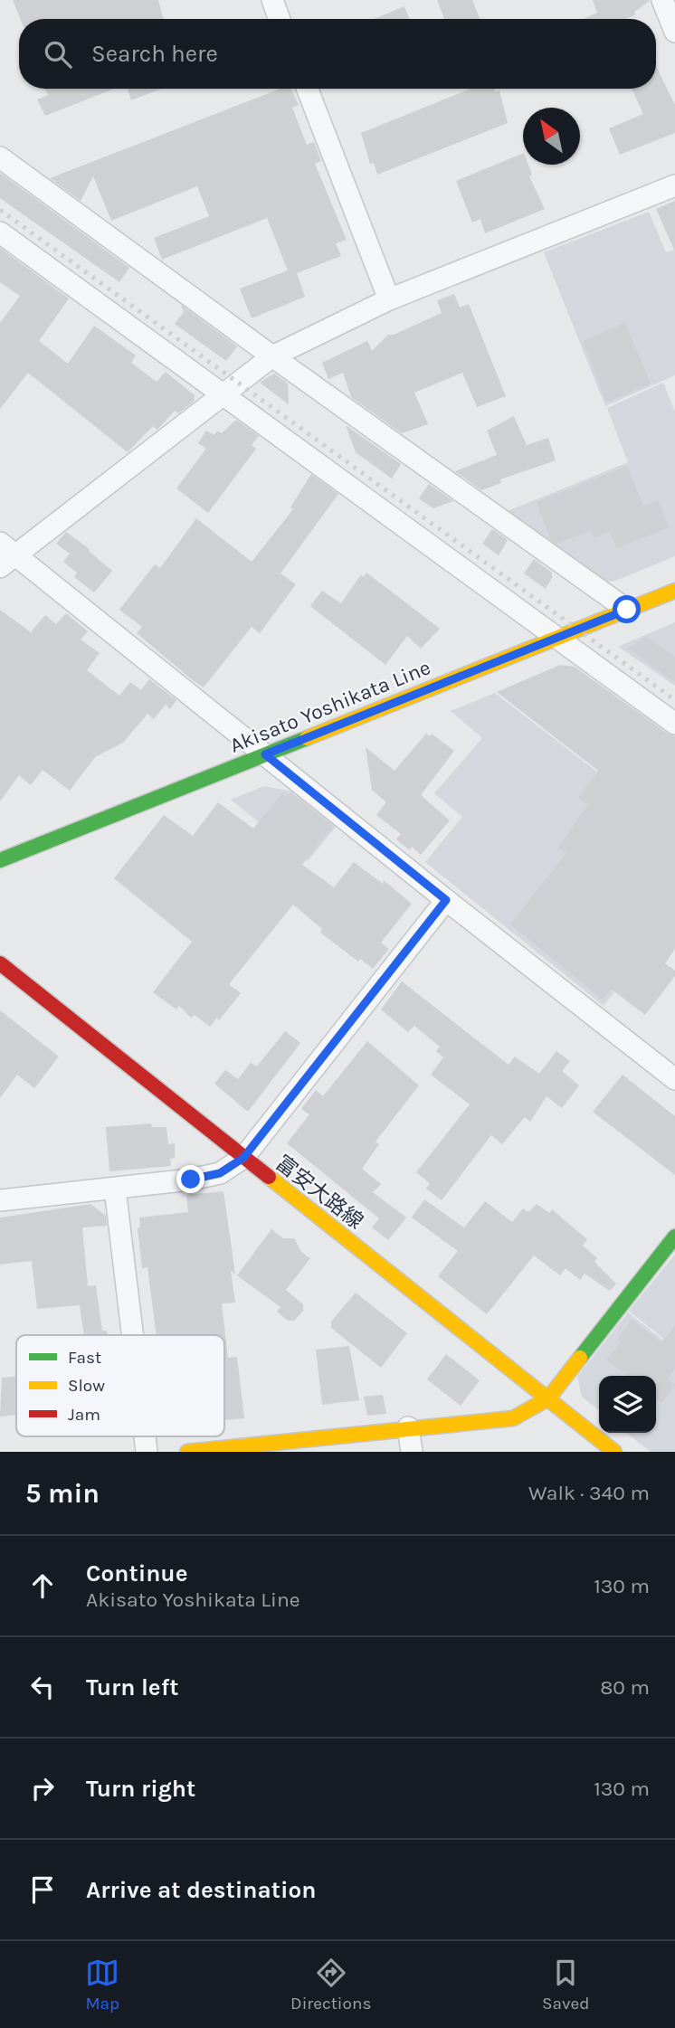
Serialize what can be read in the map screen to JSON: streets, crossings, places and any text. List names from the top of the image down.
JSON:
{
  "streets": {
    "street": ["Akisato Yoshikata Line", "富安大路線"]
  },
  "legend": ["Fast", "Slow", "Jam"],
  "north": "top left",
  "page": {
    "search": "Search here",
    "heading": ["5 min", "Walk · 340 m"],
    "list": [
      ["Continue", "Akisato Yoshikata Line", "130 m"],
      ["Turn left", "80 m"],
      ["Turn right", "130 m"],
      "Arrive at destination"
    ],
    "nav": ["Map", "Directions", "Saved"]
  }
}
